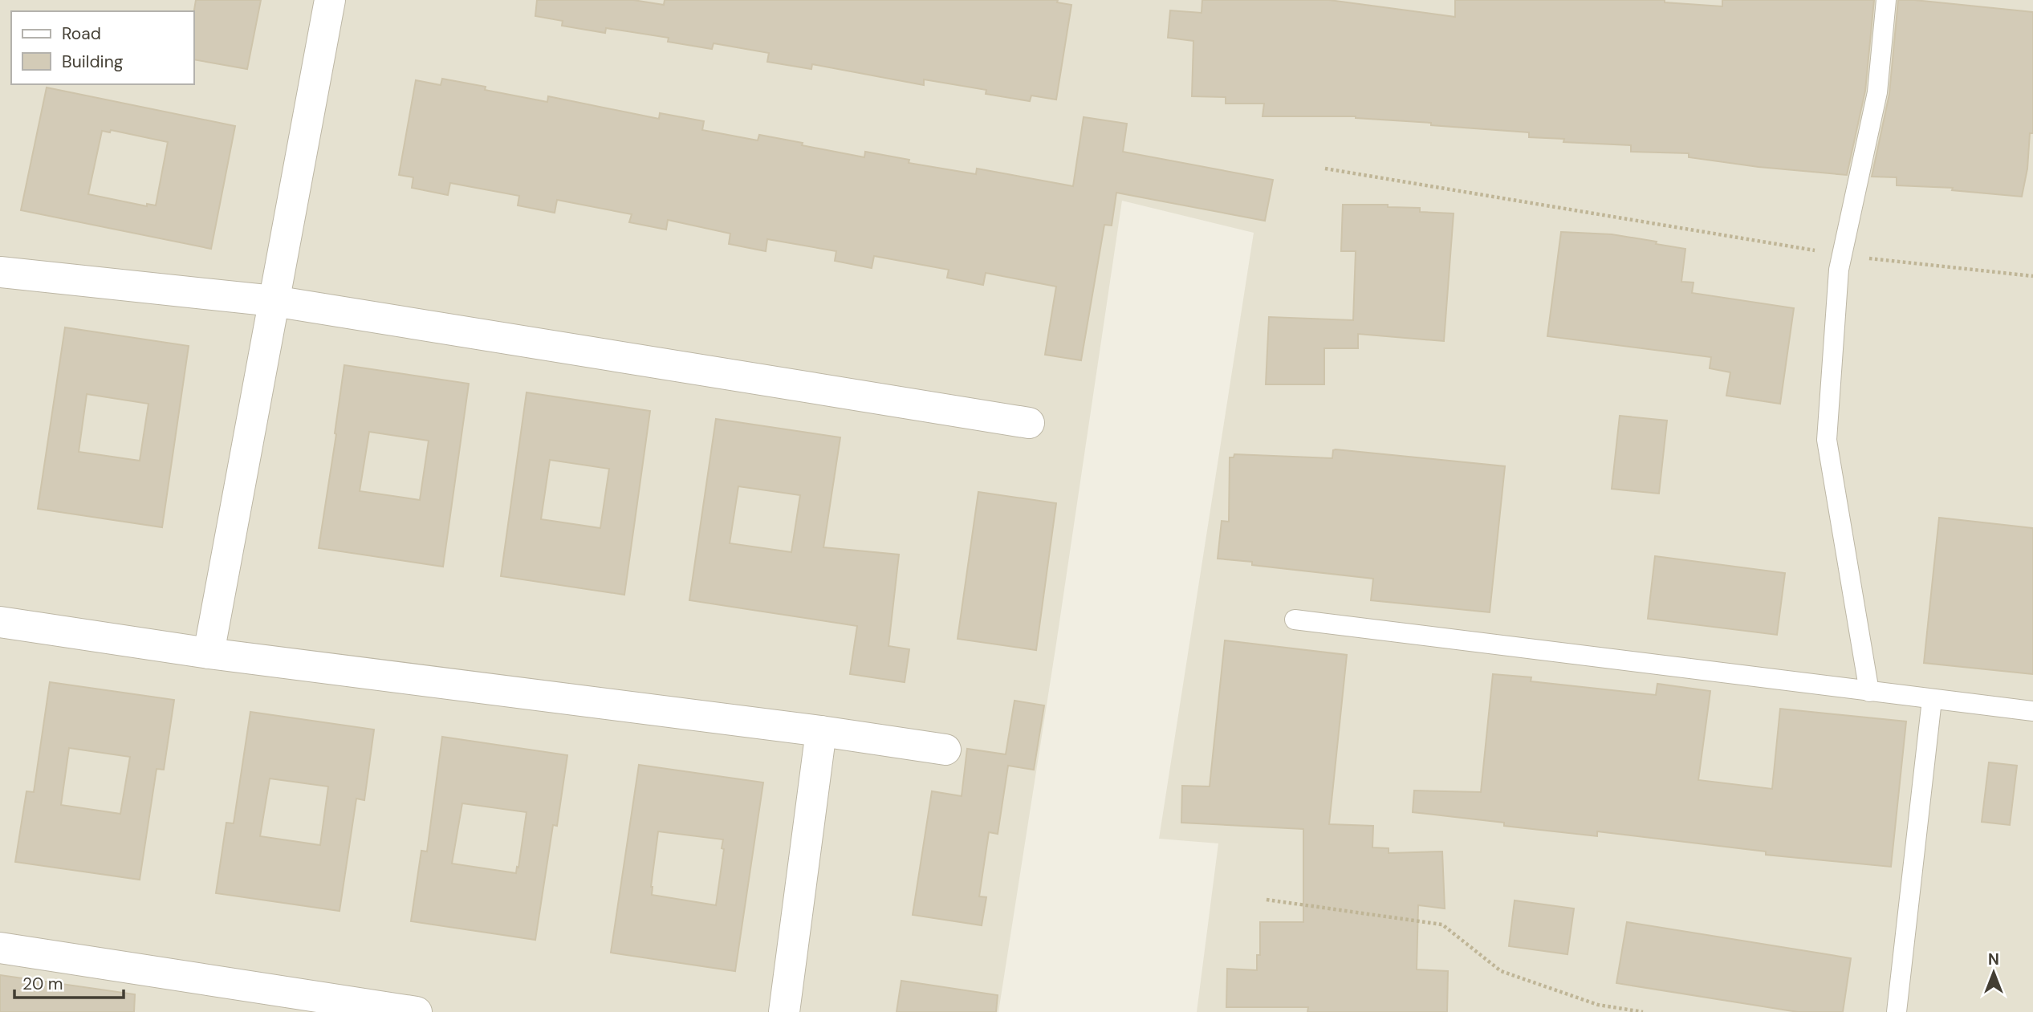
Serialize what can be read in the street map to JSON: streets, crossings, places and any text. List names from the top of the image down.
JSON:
{
  "legend": ["Road", "Building"],
  "scale_bar": "20 m",
  "north": "top"
}
